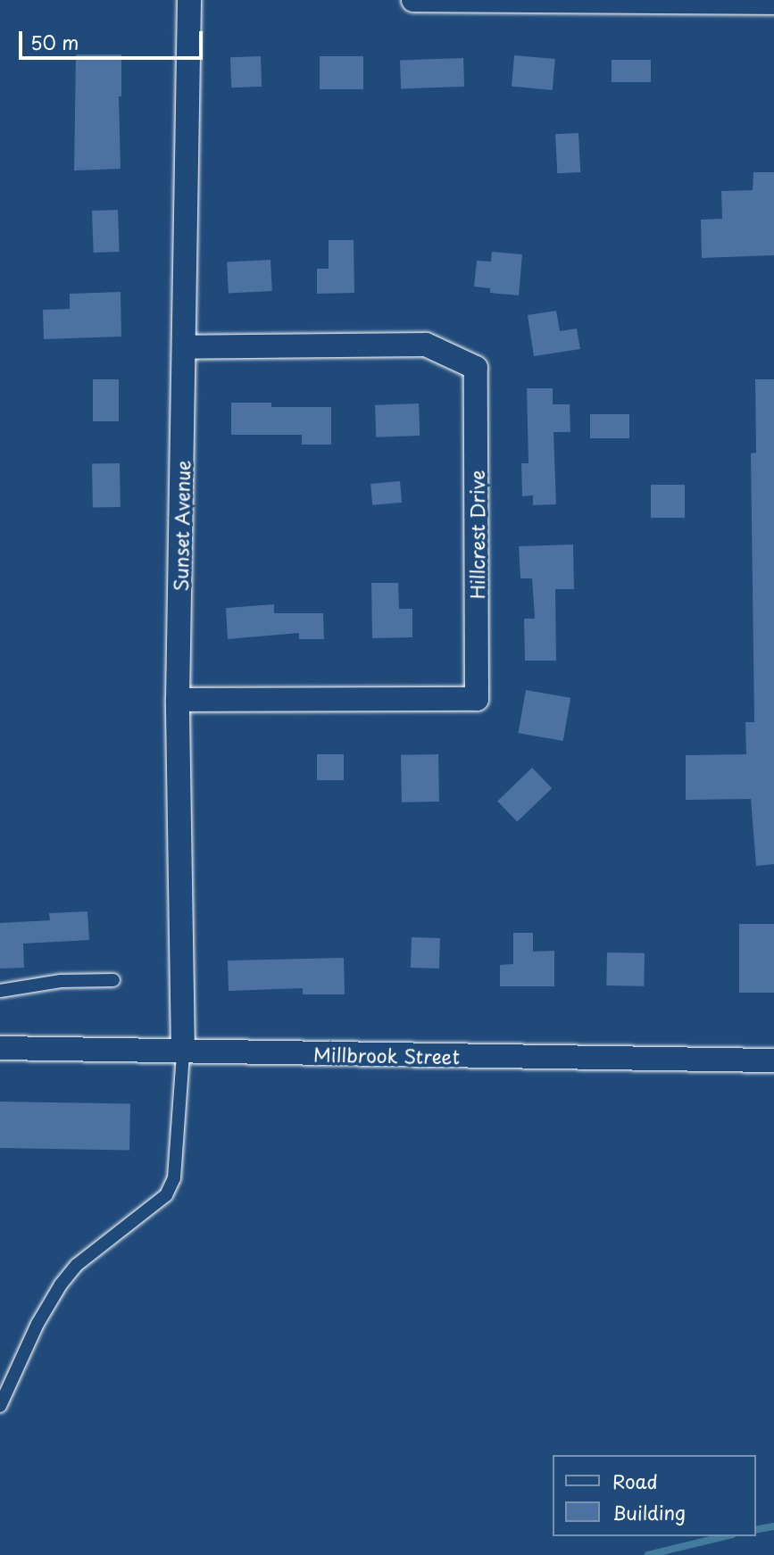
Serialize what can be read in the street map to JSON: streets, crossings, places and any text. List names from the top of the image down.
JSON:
{
  "streets": {
    "street": ["Sunset Avenue", "Hillcrest Drive", "Millbrook Street"]
  },
  "crossings": [
    ["Sunset Avenue", "Hillcrest Drive"],
    ["Sunset Avenue", "Millbrook Street"]
  ],
  "legend": ["Road", "Building"],
  "scale_bar": "50 m"
}
